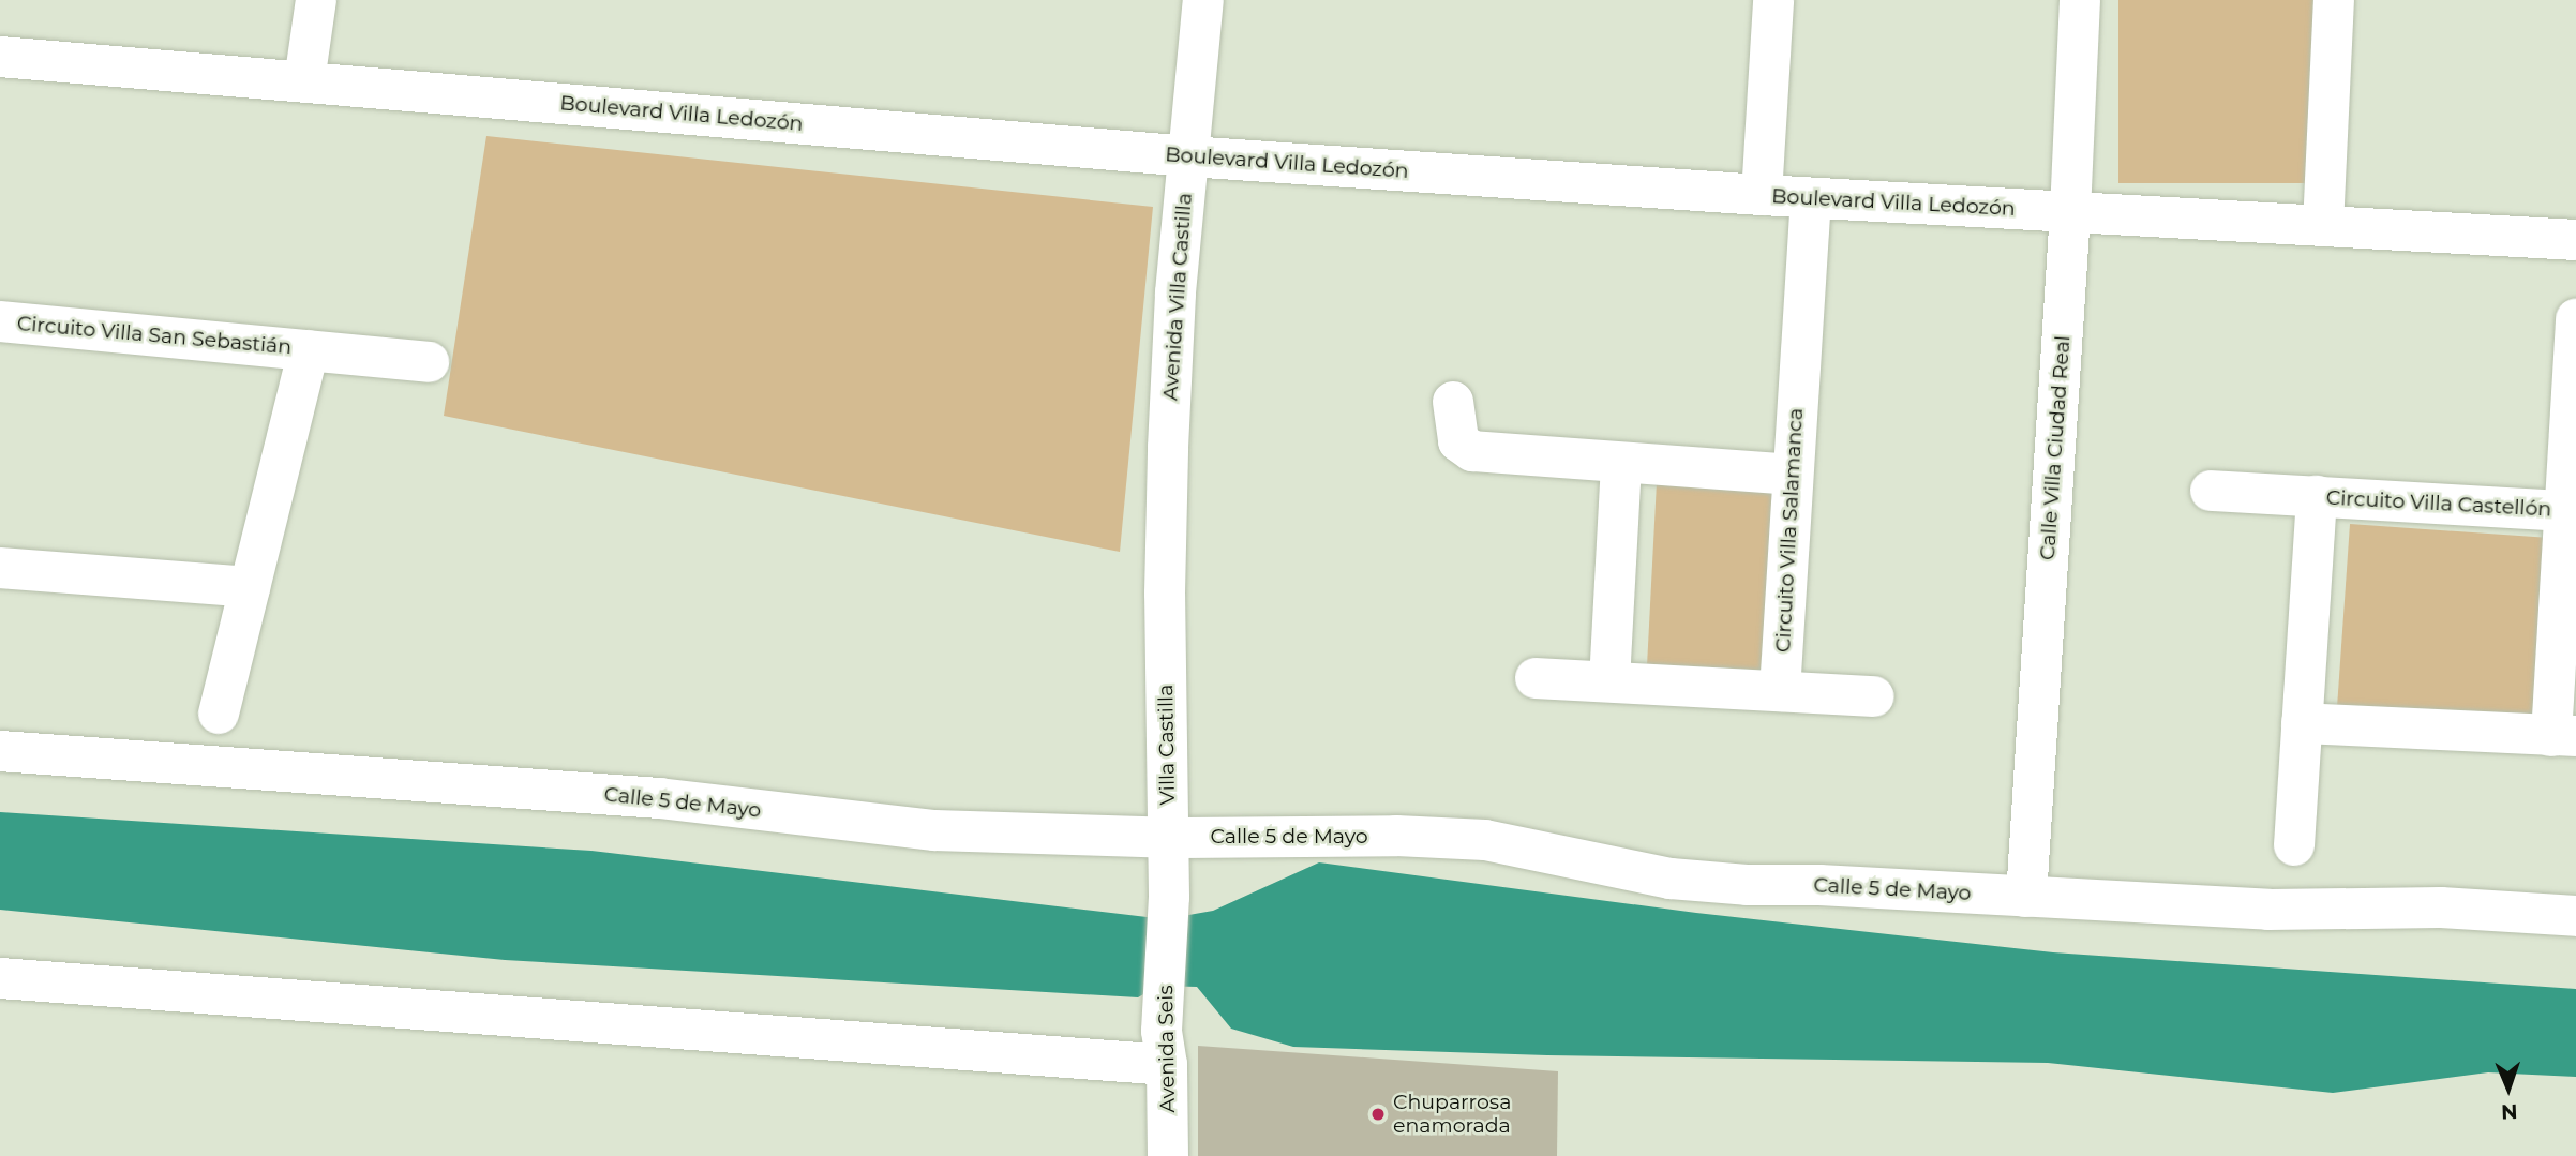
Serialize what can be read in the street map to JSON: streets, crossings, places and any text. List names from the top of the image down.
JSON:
{
  "streets": {
    "street": [
      "Boulevard Villa Ledozón",
      "Avenida Villa Castilla",
      "Circuito Villa San Sebastián",
      "Calle Villa Ciudad Real",
      "Circuito Villa Castellón",
      "Circuito Villa Salamanca",
      "Villa Castilla",
      "Calle 5 de Mayo",
      "Avenida Seis"
    ]
  },
  "crossings": [
    ["Boulevard Villa Ledozón", "Avenida Villa Castilla"],
    ["Boulevard Villa Ledozón", "Calle Villa Ciudad Real"],
    ["Boulevard Villa Ledozón", "Circuito Villa Salamanca"],
    ["Avenida Villa Castilla", "Villa Castilla"],
    ["Calle Villa Ciudad Real", "Calle 5 de Mayo"],
    ["Villa Castilla", "Calle 5 de Mayo"],
    ["Villa Castilla", "Avenida Seis"]
  ],
  "places": ["Chuparrosa enamorada"],
  "north": "bottom"
}
